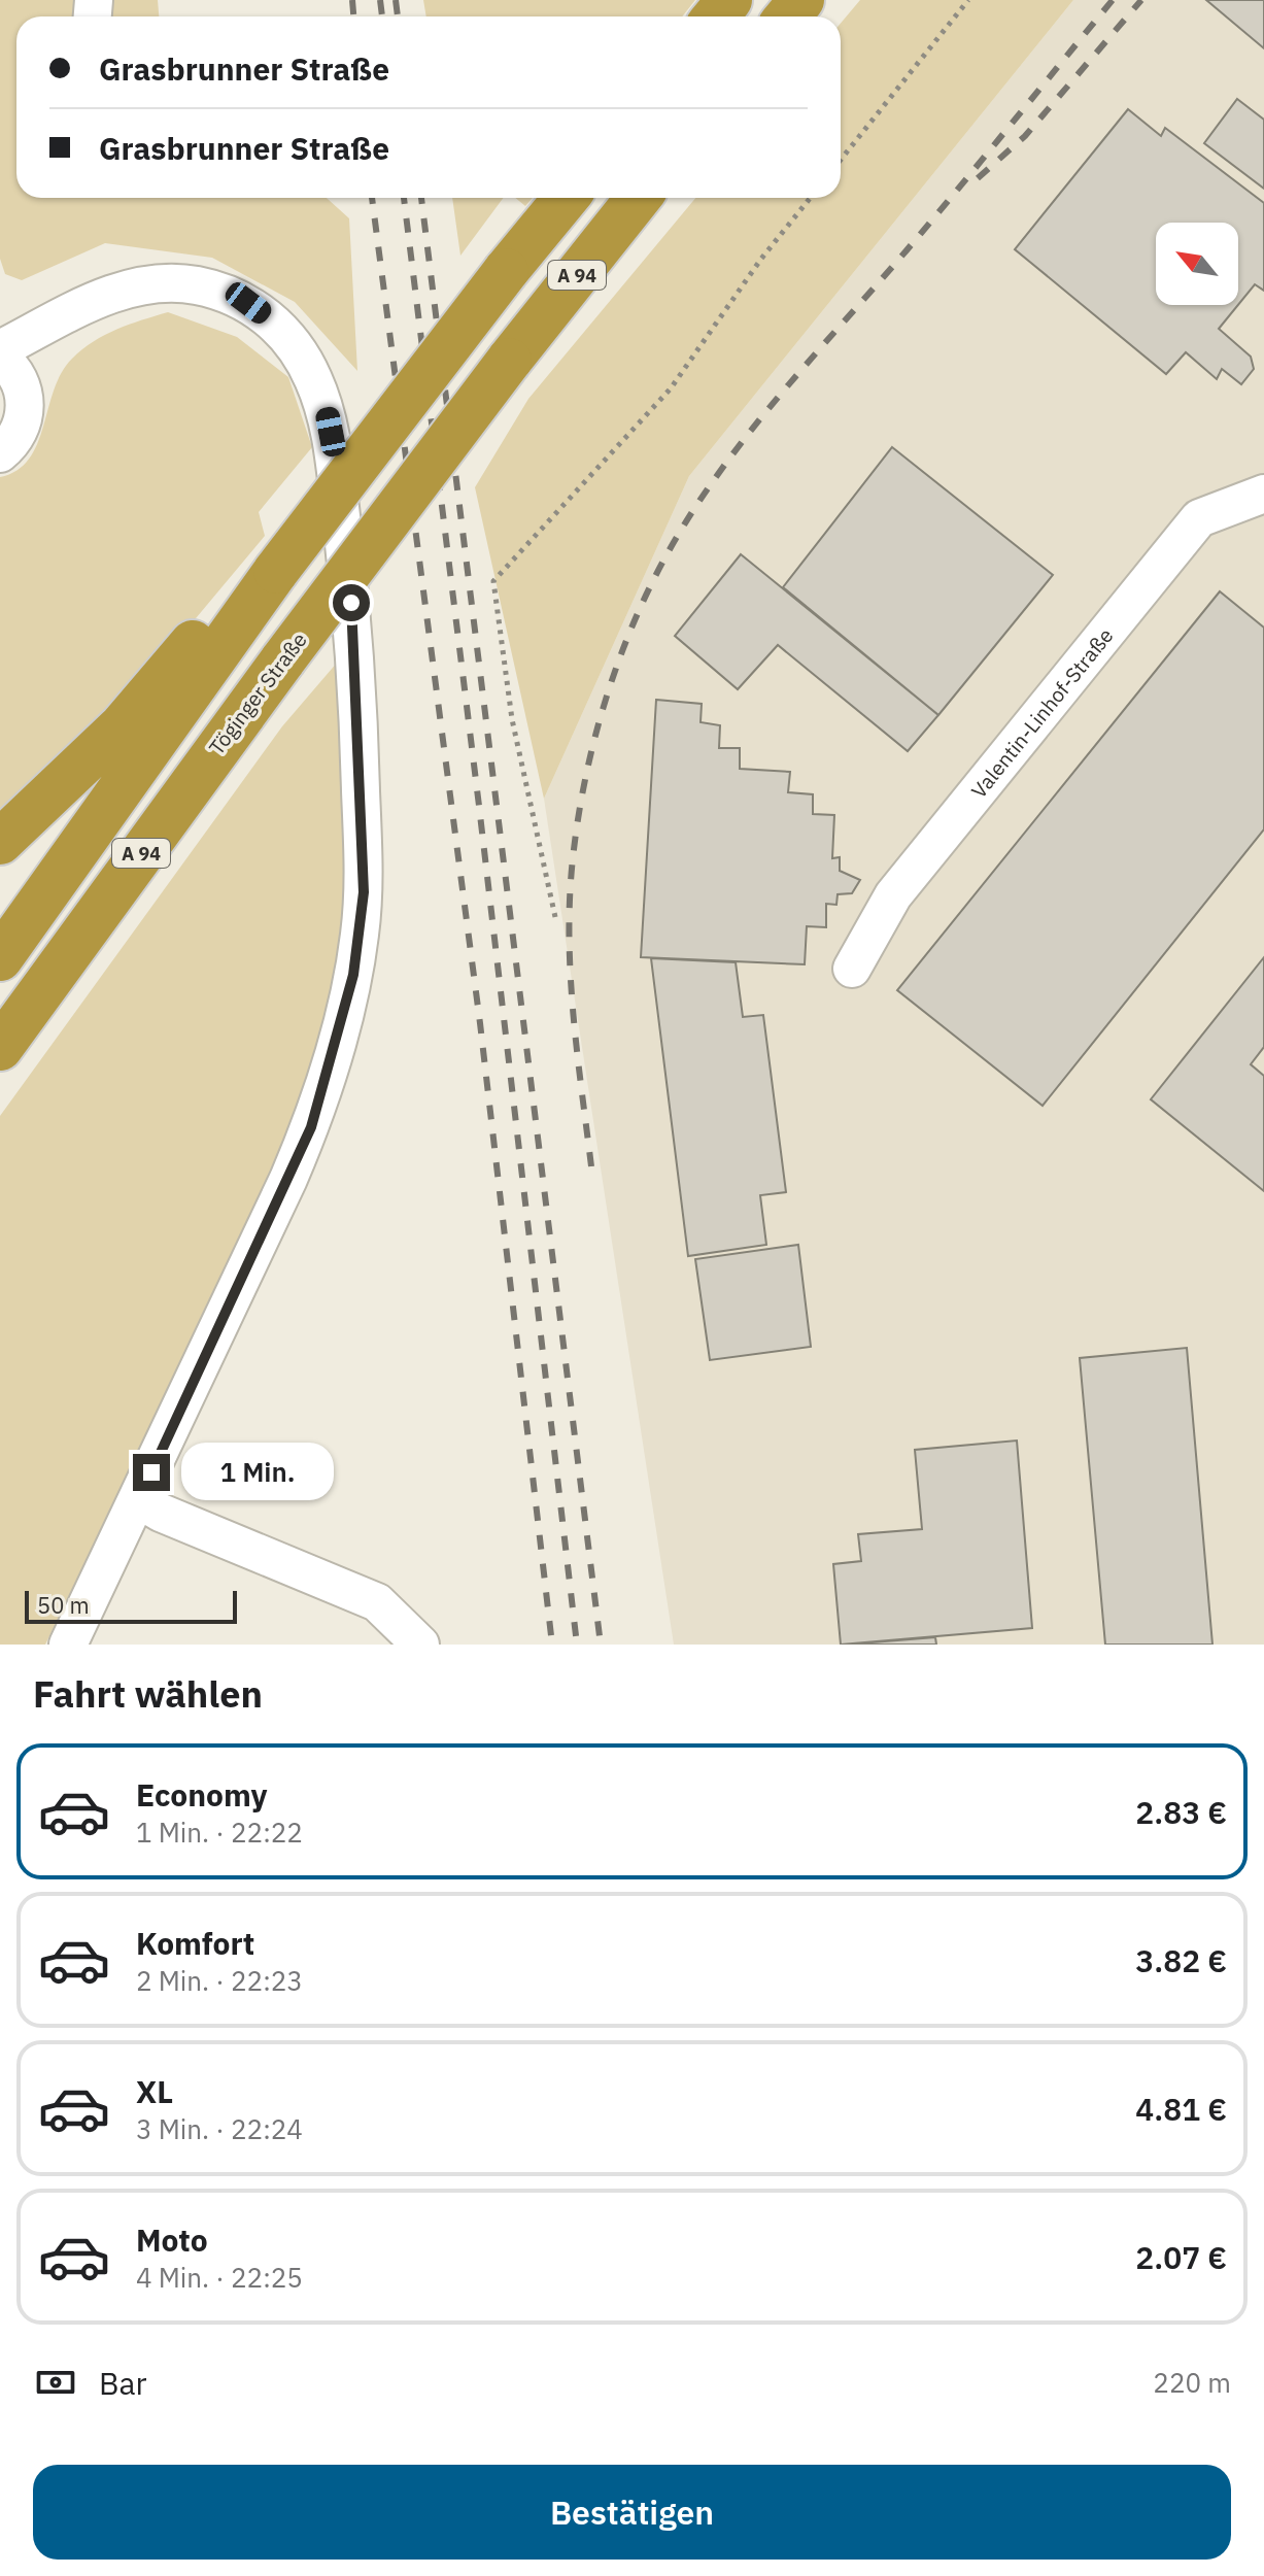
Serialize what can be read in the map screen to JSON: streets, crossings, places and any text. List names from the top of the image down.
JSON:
{
  "streets": {
    "highway": ["A 94", "Töginger Straße"],
    "street": ["Valentin-Linhof-Straße"]
  },
  "scale_bar": "50 m",
  "north": "top left",
  "page": {
    "banner": ["Grasbrunner Straße", "Grasbrunner Straße"],
    "bubble": "1 Min.",
    "scale": "50 m",
    "heading": "Fahrt wählen",
    "list": [
      {
        "name": "Economy",
        "note": "1 Min. · 22:22",
        "value": "2.83 €"
      },
      {
        "name": "Komfort",
        "note": "2 Min. · 22:23",
        "value": "3.82 €"
      },
      {
        "name": "XL",
        "note": "3 Min. · 22:24",
        "value": "4.81 €"
      },
      {
        "name": "Moto",
        "note": "4 Min. · 22:25",
        "value": "2.07 €"
      }
    ],
    "pay": ["Bar", "220 m"],
    "buttons": "Bestätigen"
  }
}
